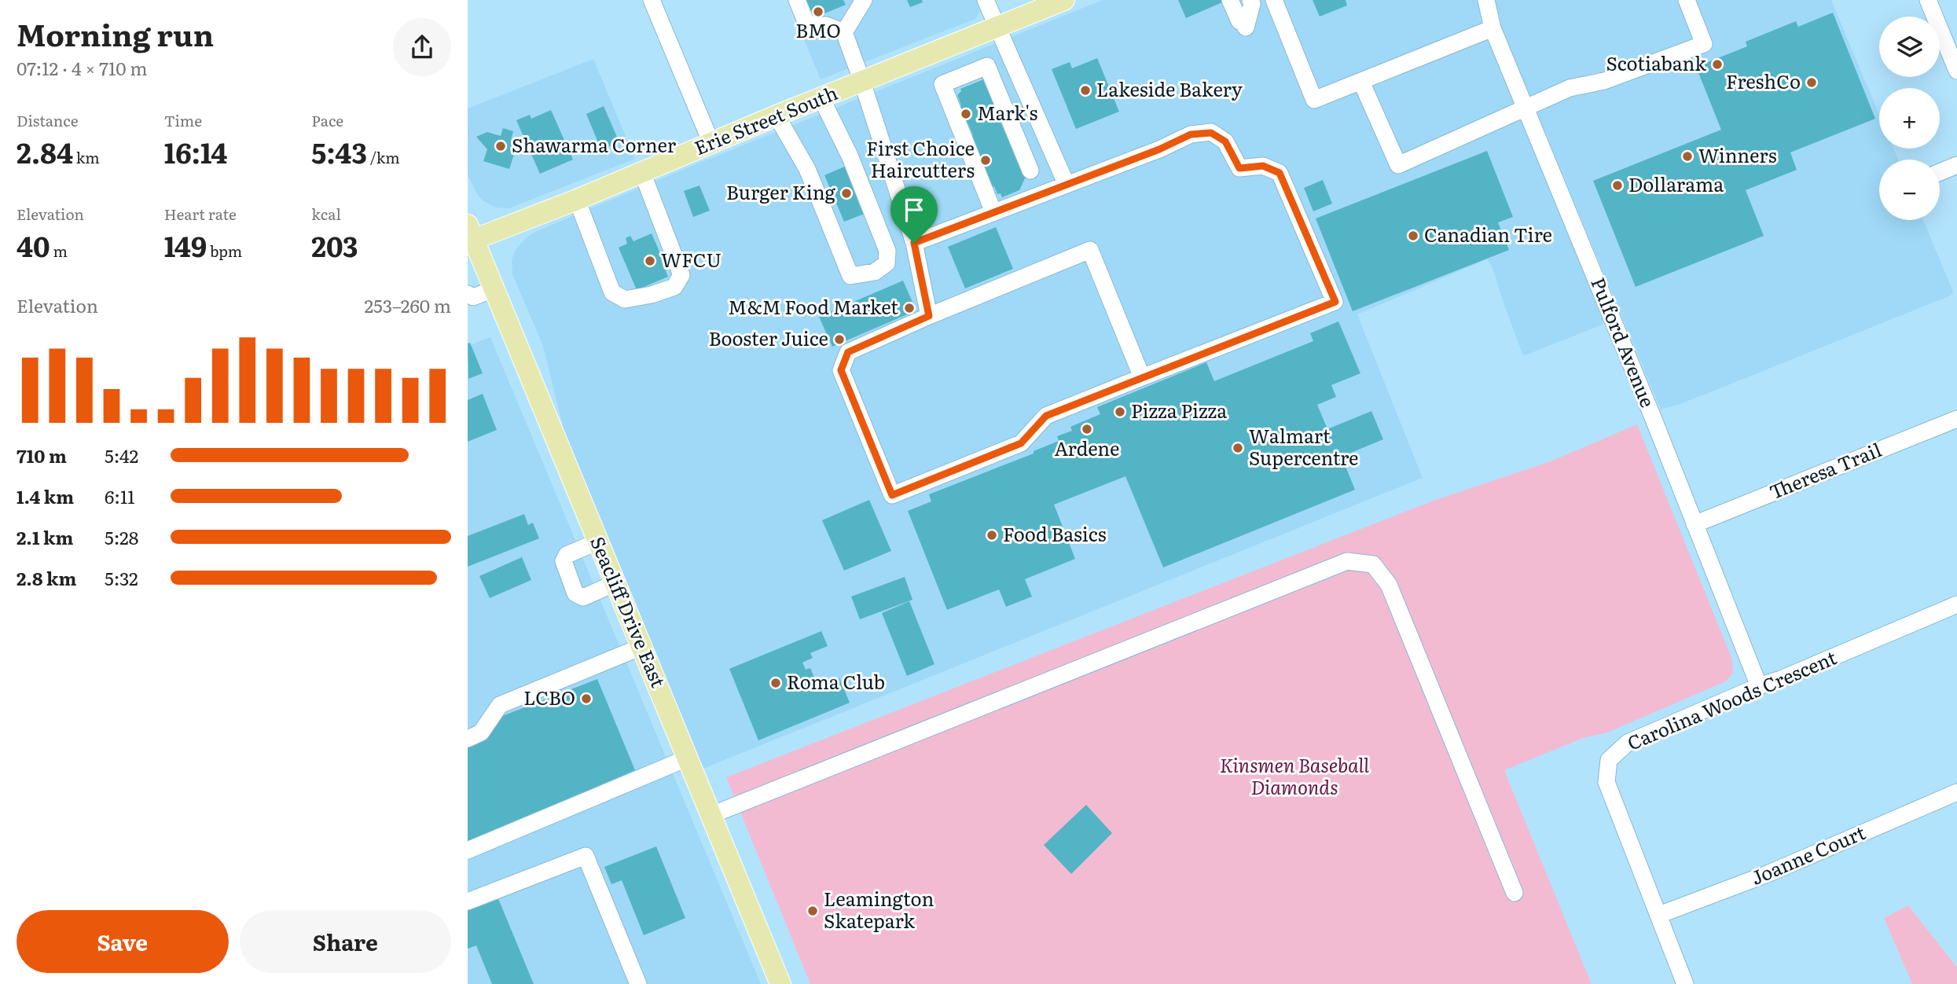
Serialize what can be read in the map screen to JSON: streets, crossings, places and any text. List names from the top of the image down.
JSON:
{
  "streets": {
    "main road": ["Erie Street South", "Seacliff Drive East"],
    "street": [
      "Pulford Avenue",
      "Theresa Trail",
      "Carolina Woods Crescent",
      "Joanne Court"
    ]
  },
  "crossings": [
    ["Erie Street South", "Seacliff Drive East"],
    ["Pulford Avenue", "Theresa Trail"],
    ["Pulford Avenue", "Carolina Woods Crescent"],
    ["Carolina Woods Crescent", "Joanne Court"]
  ],
  "parks": ["Kinsmen Baseball Diamonds"],
  "places": [
    "BMO",
    "Scotiabank",
    "FreshCo",
    "Lakeside Bakery",
    "Mark's",
    "Shawarma Corner",
    "Winners",
    "First Choice Haircutters",
    "Dollarama",
    "Burger King",
    "Canadian Tire",
    "WFCU",
    "M&M Food Market",
    "Booster Juice",
    "Pizza Pizza",
    "Ardene",
    "Walmart Supercentre",
    "Food Basics",
    "Roma Club",
    "LCBO",
    "Leamington Skatepark"
  ],
  "page": {
    "heading": ["Morning run", "07:12 · 4 × 710 m"],
    "map_buttons": ["+", "−"],
    "stats": [
      ["Distance", "2.84 km"],
      ["Time", "16:14"],
      ["Pace", "5:43 /km"],
      ["Elevation", "40 m"],
      ["Heart rate", "149 bpm"],
      ["kcal", "203"]
    ],
    "chart": ["Elevation", "253–260 m"],
    "list": [
      {
        "name": "710 m",
        "note": "5:42"
      },
      {
        "name": "1.4 km",
        "note": "6:11"
      },
      {
        "name": "2.1 km",
        "note": "5:28"
      },
      {
        "name": "2.8 km",
        "note": "5:32"
      }
    ],
    "buttons": ["Save", "Share"]
  }
}
